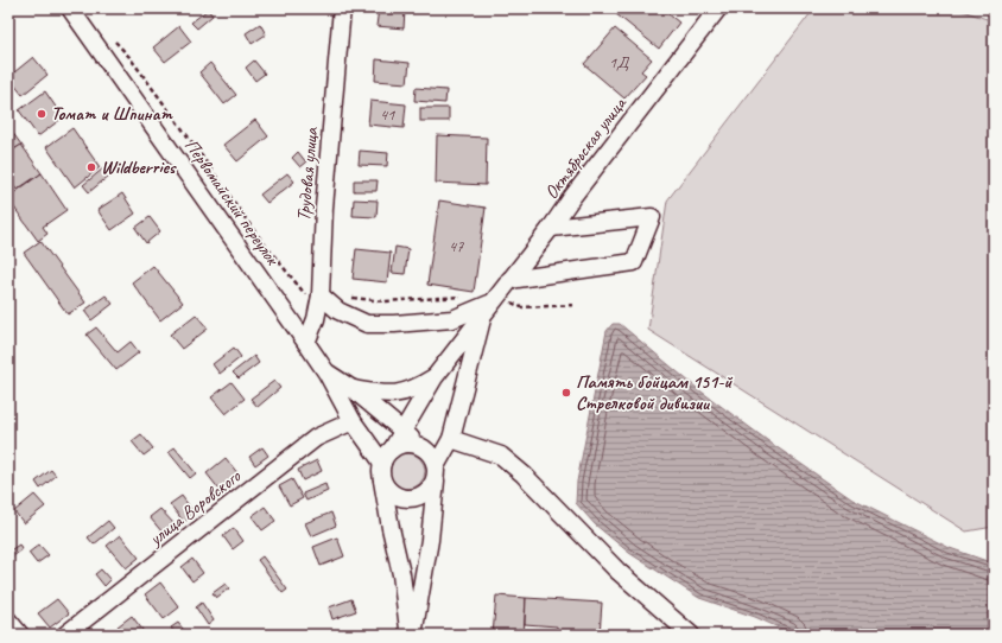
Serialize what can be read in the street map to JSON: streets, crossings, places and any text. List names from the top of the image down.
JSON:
{
  "streets": {
    "street": [
      "Октябрьская улица",
      "Трудовая улица",
      "Первомайский переулок",
      "улица Воровского"
    ]
  },
  "crossings": [
    ["Октябрьская улица", "Первомайский переулок"],
    ["Трудовая улица", "Первомайский переулок"],
    ["Первомайский переулок", "улица Воровского"]
  ],
  "places": ["Томат и Шпинат", "Wildberries", "Память бойцам 151-й Стрелковой дивизии"],
  "house_numbers": ["1Д", "41", "47"]
}
